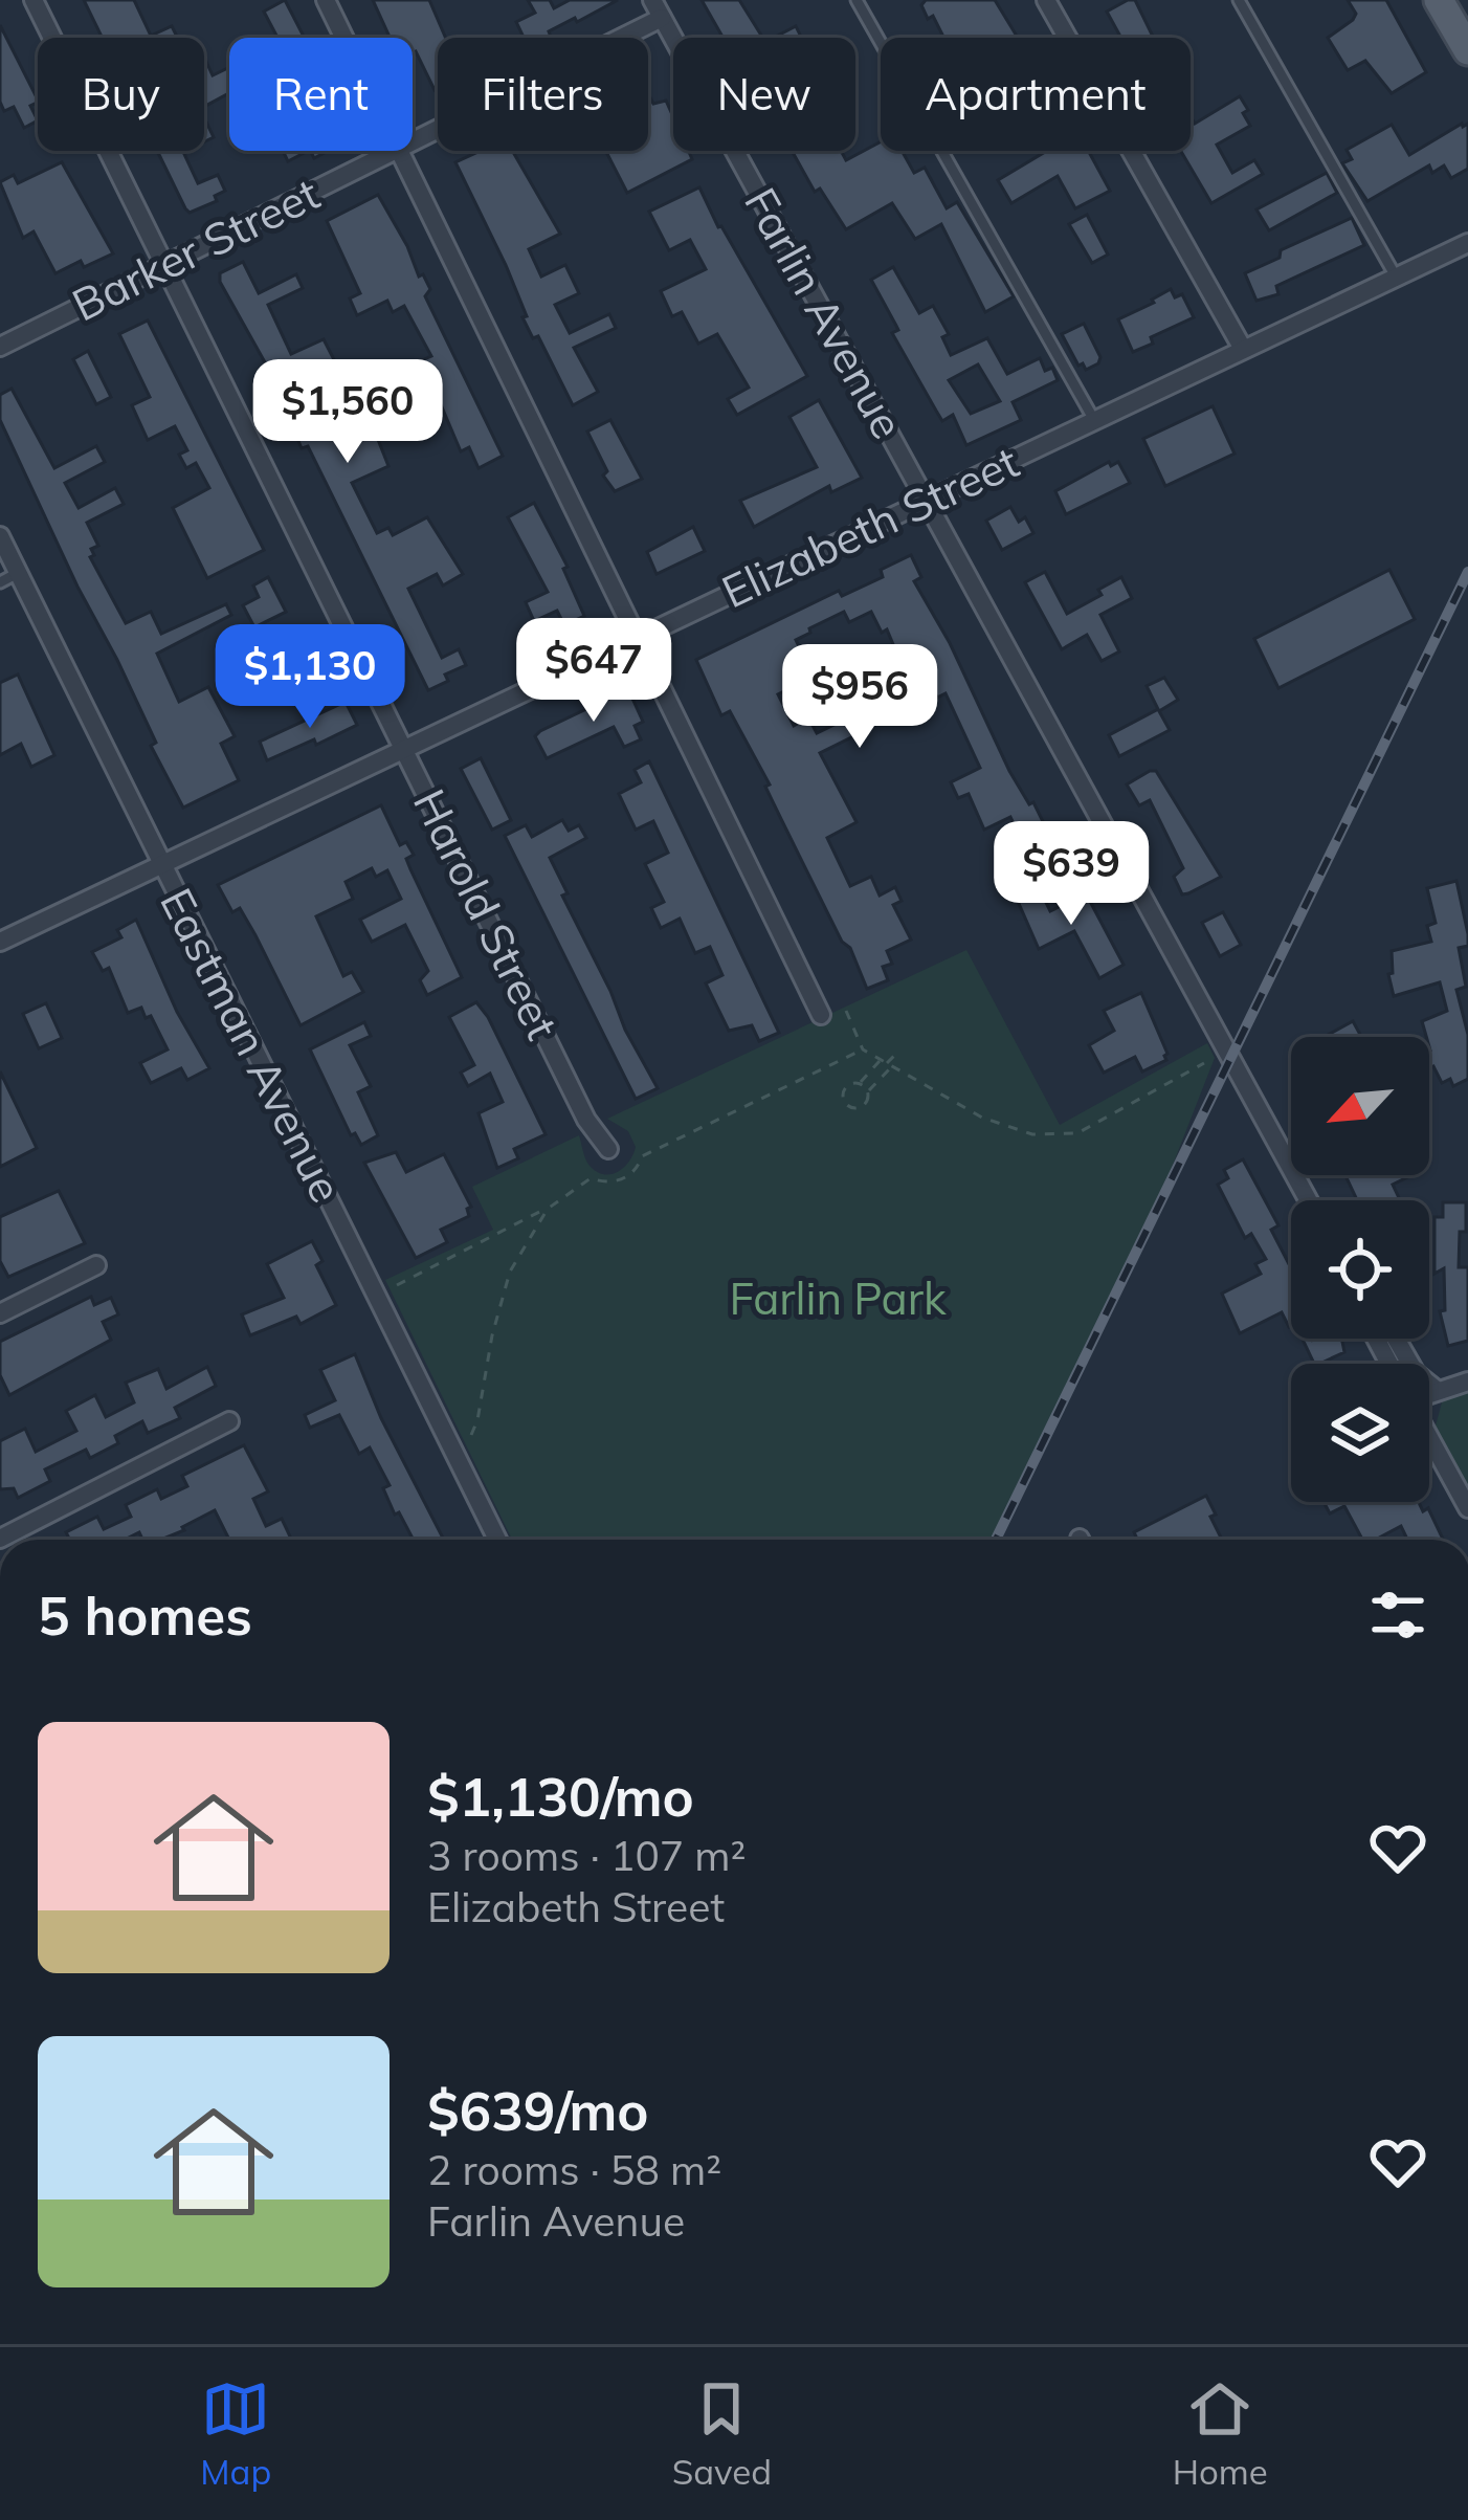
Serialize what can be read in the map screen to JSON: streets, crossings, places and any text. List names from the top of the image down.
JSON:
{
  "streets": {
    "street": [
      "Barker Street",
      "Farlin Avenue",
      "Elizabeth Street",
      "Harold Street",
      "Eastman Avenue"
    ]
  },
  "crossings": [
    ["Barker Street", "Farlin Avenue"],
    ["Barker Street", "Harold Street"],
    ["Farlin Avenue", "Elizabeth Street"],
    ["Elizabeth Street", "Harold Street"],
    ["Elizabeth Street", "Eastman Avenue"]
  ],
  "parks": ["Farlin Park"],
  "north": "bottom left",
  "page": {
    "chip": [
      "Buy",
      "Rent",
      "Filters",
      "New",
      "Apartment"
    ],
    "price": [
      "$1,560",
      "$647",
      "$1,130",
      "$956",
      "$639"
    ],
    "heading": "5 homes",
    "list": [
      {
        "name": "$1,130/mo",
        "note": "3 rooms · 107 m² · Elizabeth Street"
      },
      {
        "name": "$639/mo",
        "note": "2 rooms · 58 m² · Farlin Avenue"
      }
    ],
    "tabs": ["Map", "Saved", "Home"]
  }
}
